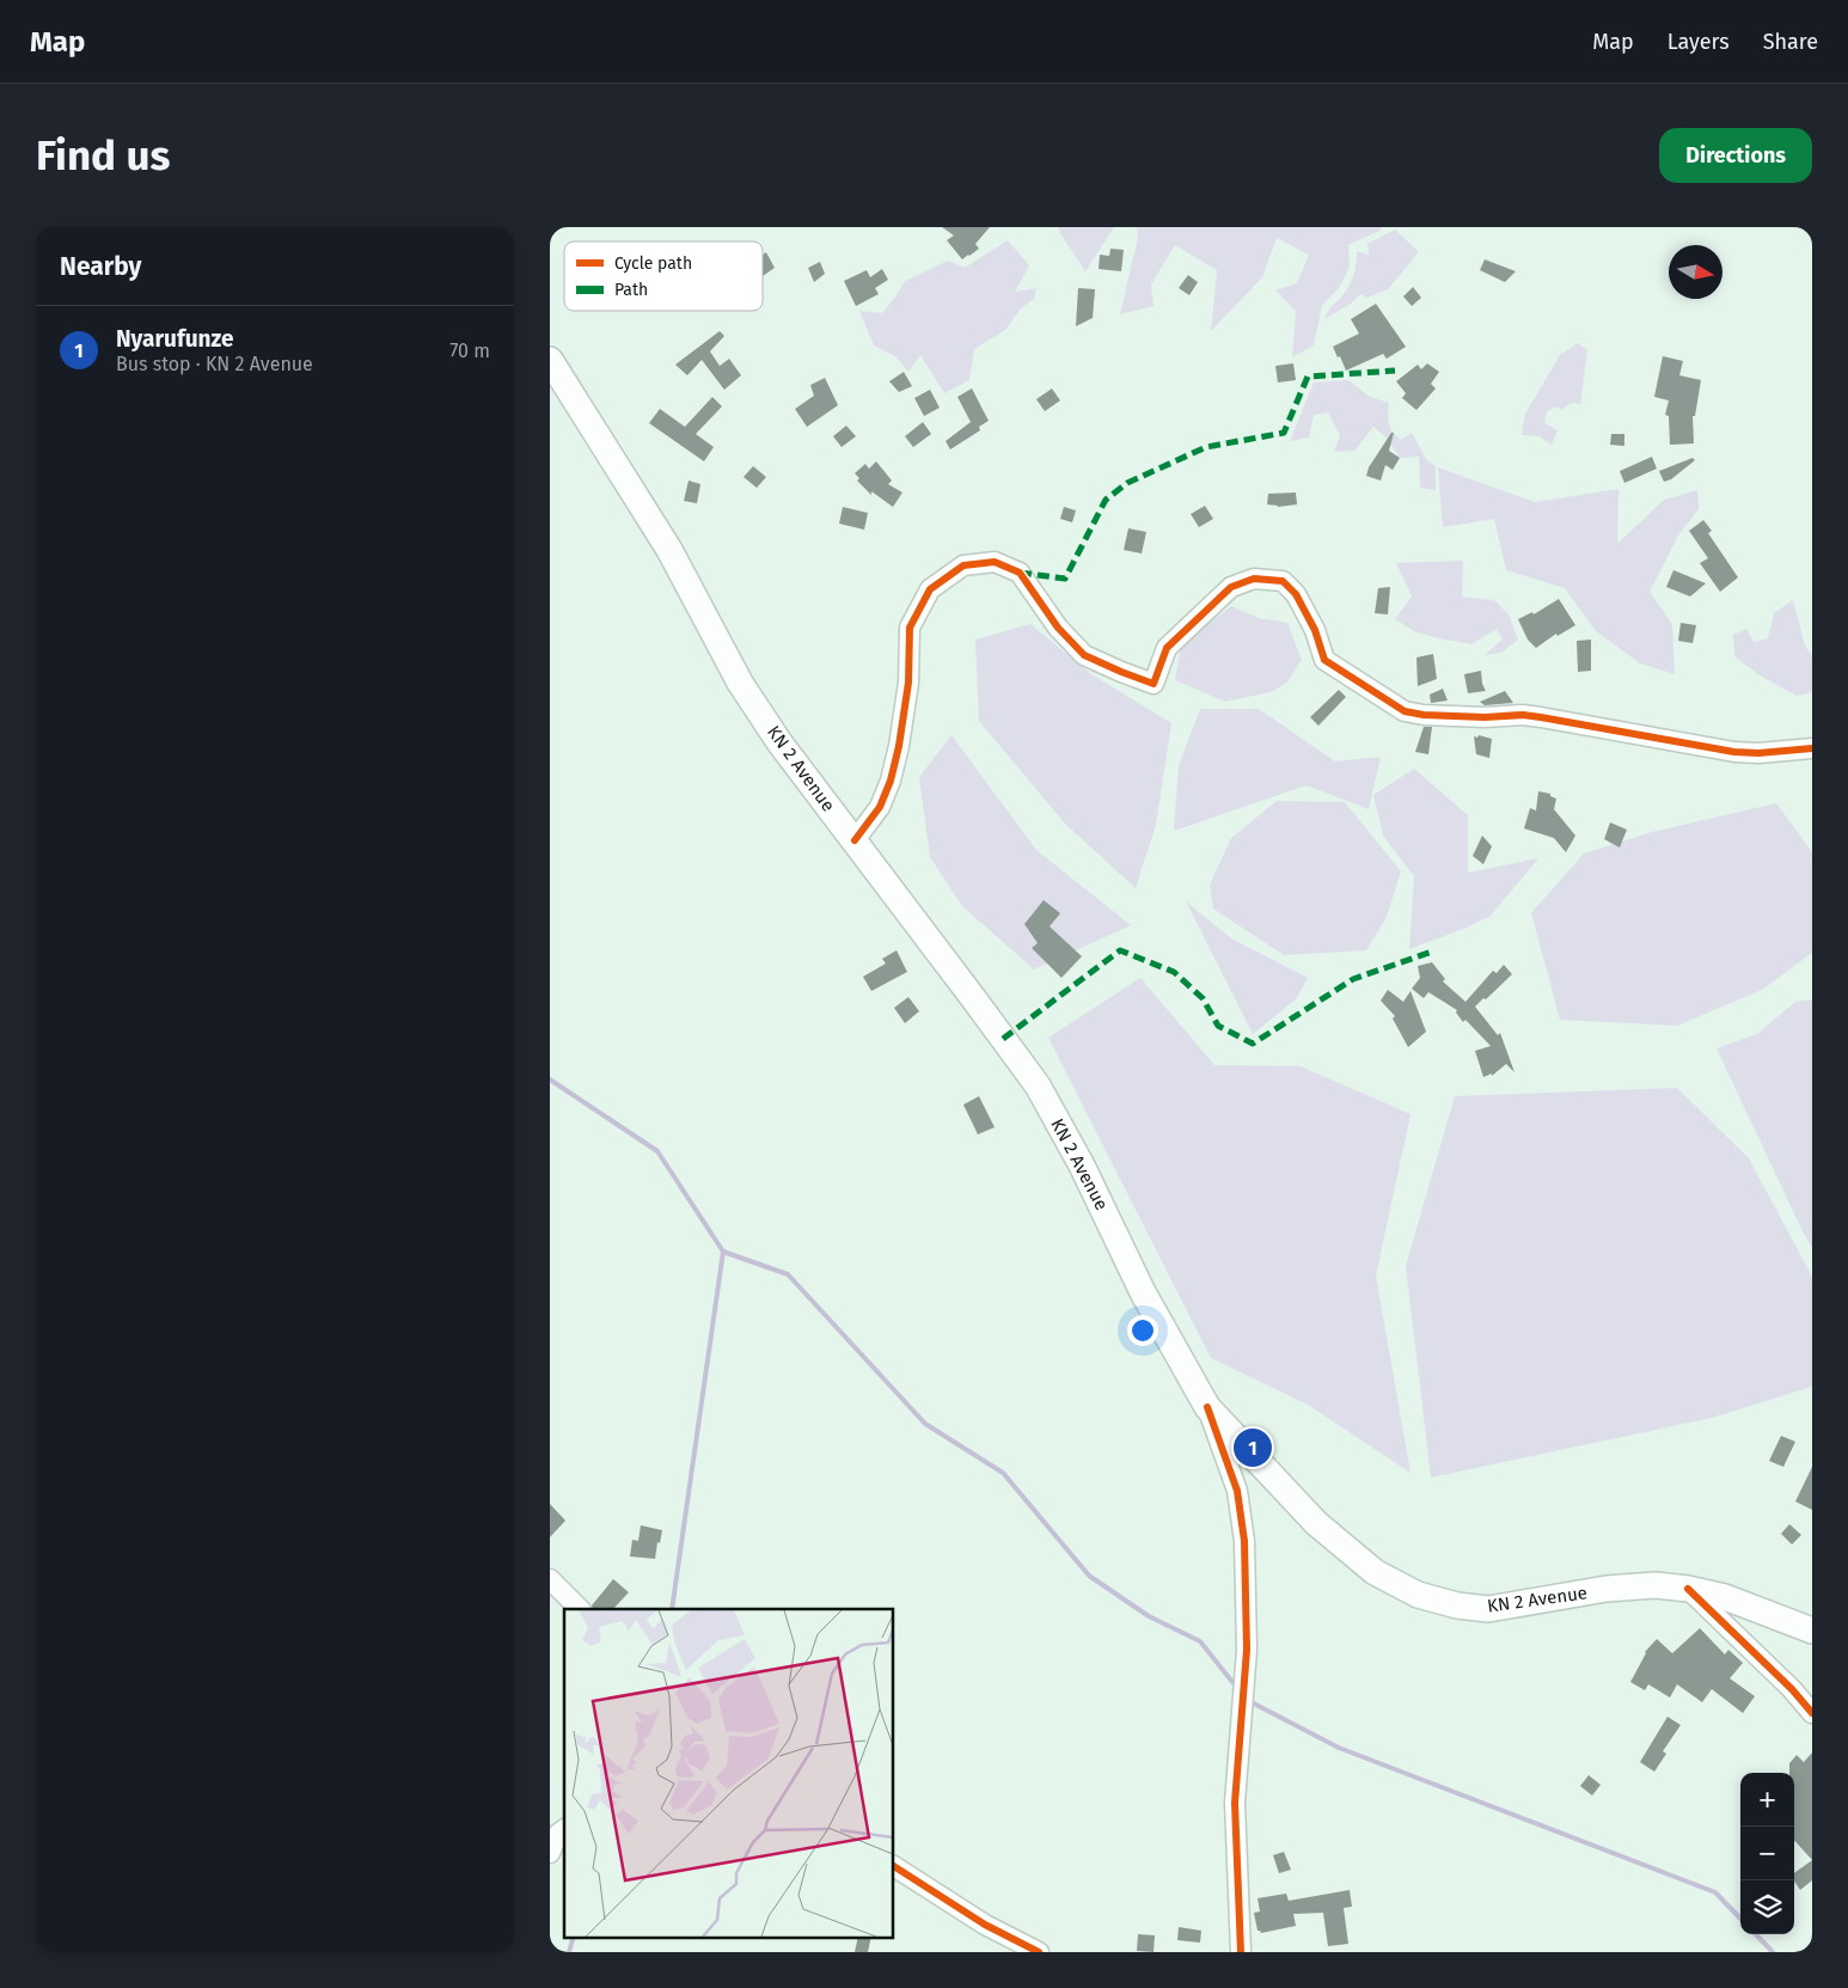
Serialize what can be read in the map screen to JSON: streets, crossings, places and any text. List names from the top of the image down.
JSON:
{
  "streets": {
    "main road": ["KN 2 Avenue"]
  },
  "legend": ["Cycle path", "Path"],
  "north": "right",
  "page": {
    "header": "Map",
    "nav": ["Map", "Layers", "Share"],
    "buttons": "Directions",
    "title": "Find us",
    "heading": "Nearby",
    "list": [
      {
        "mark": "1",
        "name": "Nyarufunze",
        "note": "Bus stop · KN 2 Avenue",
        "value": "70 m"
      }
    ],
    "pins": "1",
    "map_buttons": ["+", "−"]
  }
}
